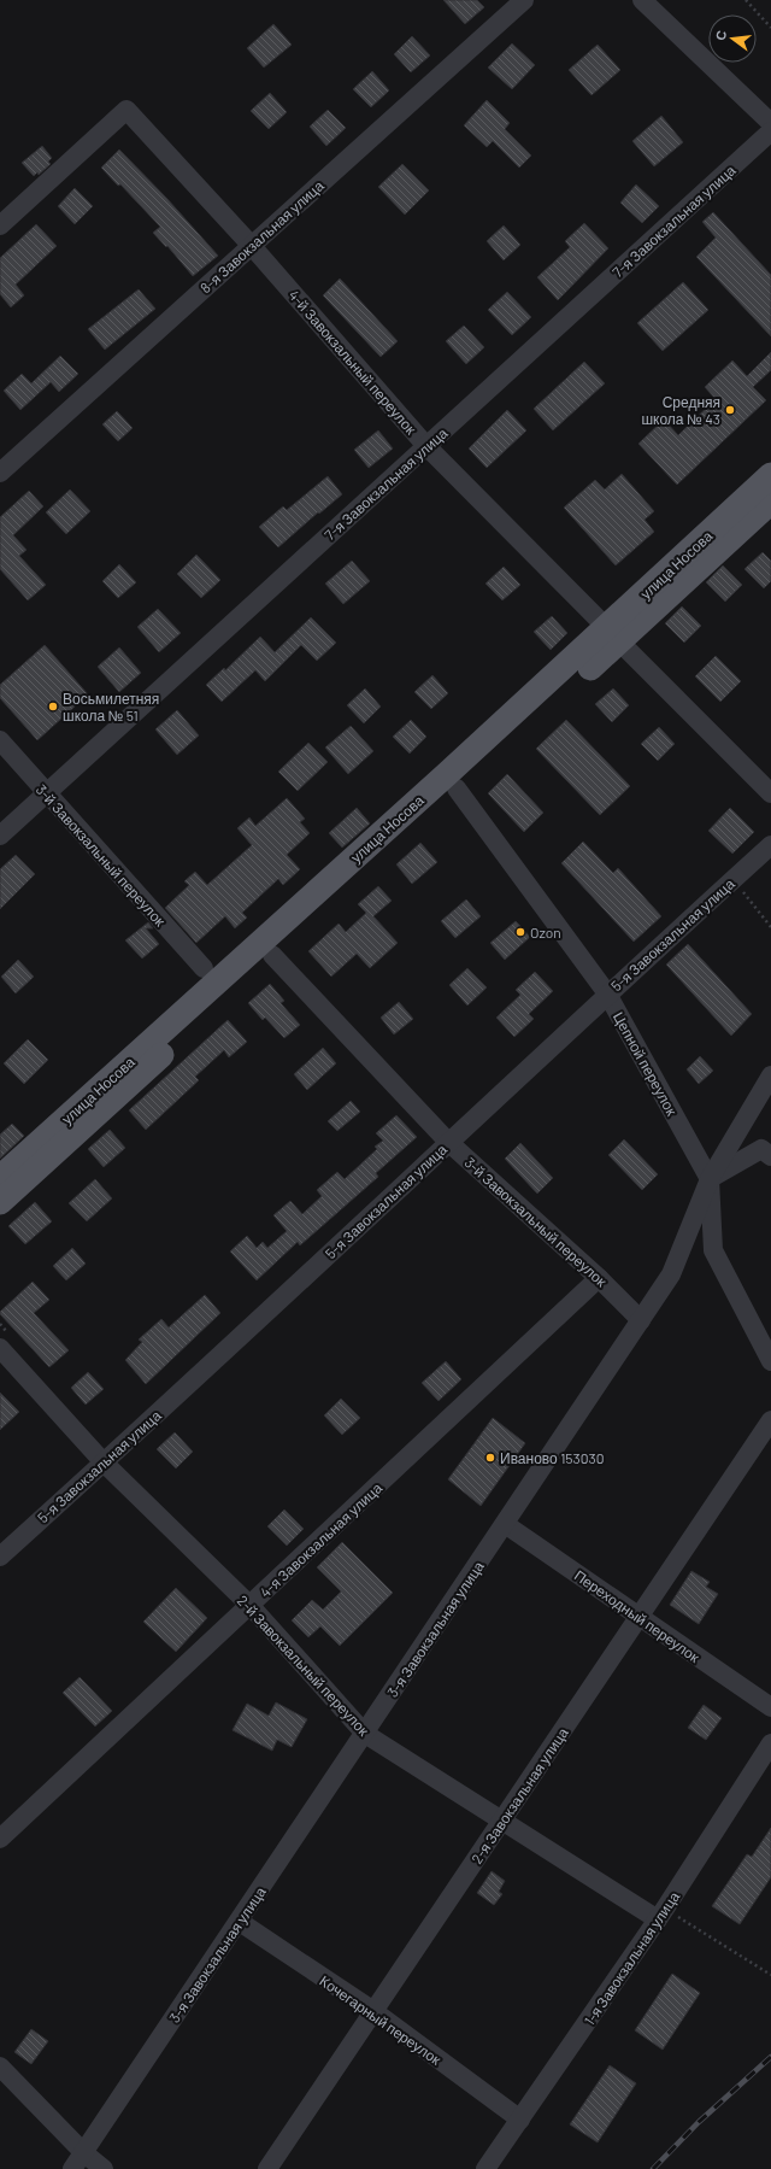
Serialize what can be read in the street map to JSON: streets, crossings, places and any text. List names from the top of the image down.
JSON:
{
  "streets": {
    "main road": ["улица Носова"],
    "street": [
      "7-я Завокзальная улица",
      "8-я Завокзальная улица",
      "4-й Завокзальный переулок",
      "3-й Завокзальный переулок",
      "5-я Завокзальная улица",
      "Цепной переулок",
      "4-я Завокзальная улица",
      "Переходный переулок",
      "3-я Завокзальная улица",
      "2-й Завокзальный переулок",
      "2-я Завокзальная улица",
      "1-я Завокзальная улица",
      "Кочегарный переулок"
    ]
  },
  "crossings": [
    ["7-я Завокзальная улица", "4-й Завокзальный переулок"],
    ["7-я Завокзальная улица", "3-й Завокзальный переулок"],
    ["8-я Завокзальная улица", "4-й Завокзальный переулок"],
    ["4-й Завокзальный переулок", "улица Носова"],
    ["улица Носова", "3-й Завокзальный переулок"],
    ["улица Носова", "Цепной переулок"],
    ["3-й Завокзальный переулок", "5-я Завокзальная улица"],
    ["3-й Завокзальный переулок", "4-я Завокзальная улица"],
    ["3-й Завокзальный переулок", "3-я Завокзальная улица"],
    ["5-я Завокзальная улица", "Цепной переулок"],
    ["5-я Завокзальная улица", "2-й Завокзальный переулок"],
    ["Цепной переулок", "3-я Завокзальная улица"],
    ["4-я Завокзальная улица", "2-й Завокзальный переулок"],
    ["Переходный переулок", "3-я Завокзальная улица"],
    ["Переходный переулок", "2-я Завокзальная улица"],
    ["3-я Завокзальная улица", "2-й Завокзальный переулок"],
    ["3-я Завокзальная улица", "Кочегарный переулок"],
    ["2-й Завокзальный переулок", "2-я Завокзальная улица"],
    ["2-й Завокзальный переулок", "1-я Завокзальная улица"],
    ["2-я Завокзальная улица", "Кочегарный переулок"],
    ["1-я Завокзальная улица", "Кочегарный переулок"]
  ],
  "places": [
    "Средняя школа № 43",
    "Восьмилетняя школа № 51",
    "Ozon",
    "Иваново 153030"
  ],
  "north": "left"
}
